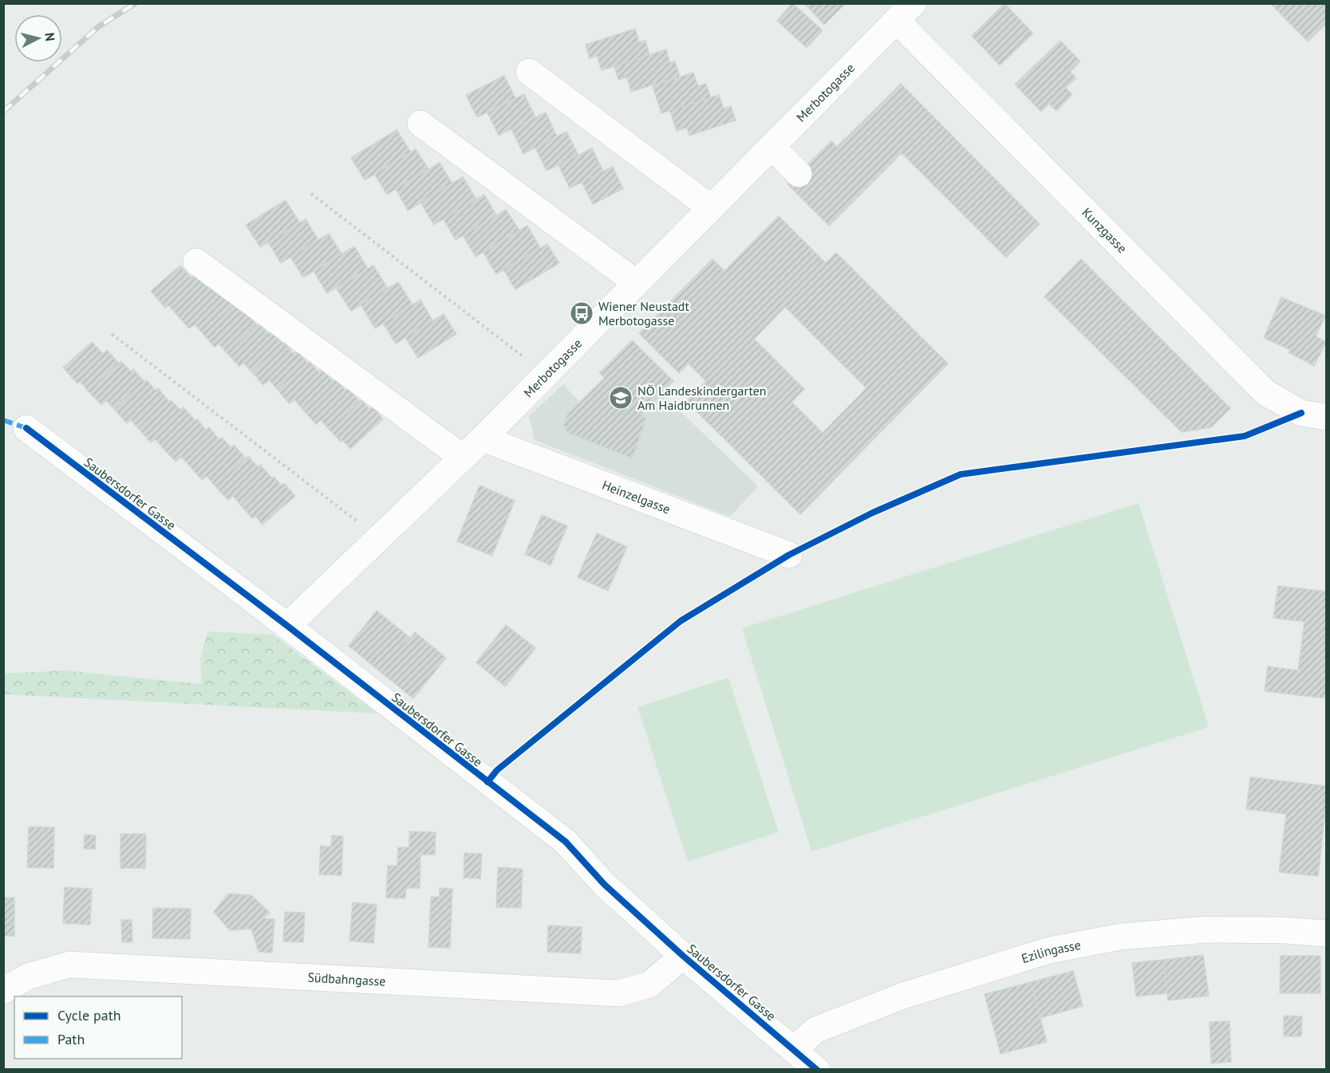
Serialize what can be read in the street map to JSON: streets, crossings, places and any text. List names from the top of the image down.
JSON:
{
  "streets": {
    "street": [
      "Merbotogasse",
      "Kunzgasse",
      "Saubersdorfer Gasse",
      "Heinzelgasse",
      "Ezilingasse",
      "Südbahngasse"
    ]
  },
  "crossings": [
    ["Merbotogasse", "Kunzgasse"],
    ["Merbotogasse", "Saubersdorfer Gasse"],
    ["Merbotogasse", "Heinzelgasse"],
    ["Saubersdorfer Gasse", "Ezilingasse"],
    ["Saubersdorfer Gasse", "Südbahngasse"]
  ],
  "places": {
    "bus stop": ["Wiener Neustadt Merbotogasse"],
    "school or university": ["NÖ Landeskindergarten Am Haidbrunnen"]
  },
  "legend": ["Cycle path", "Path"],
  "north": "right"
}
